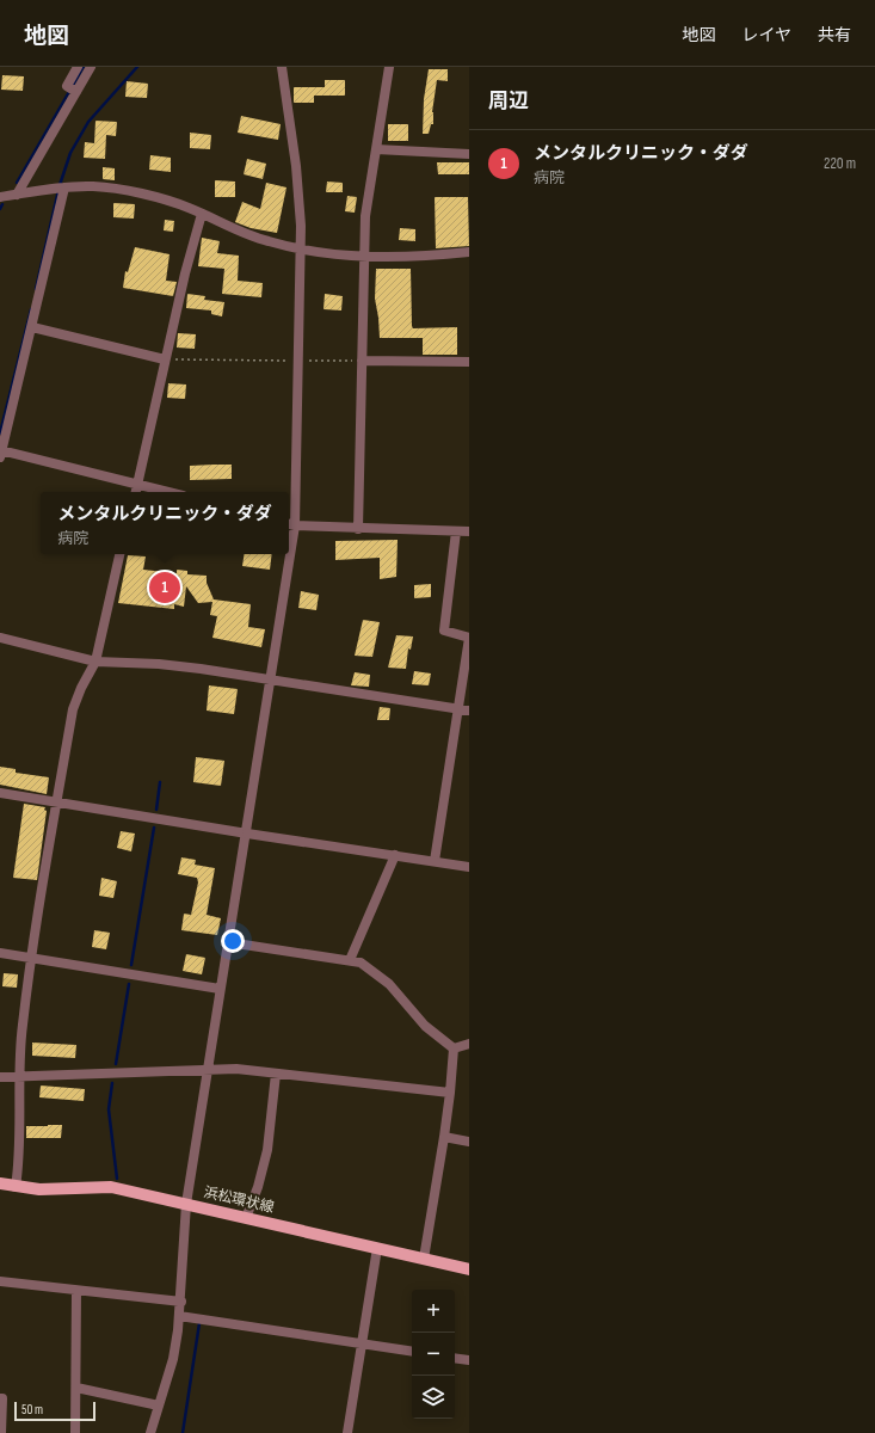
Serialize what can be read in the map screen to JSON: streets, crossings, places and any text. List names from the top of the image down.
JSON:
{
  "streets": {
    "main road": ["浜松環状線"]
  },
  "scale_bar": "50 m",
  "page": {
    "header": "地図",
    "nav": ["地図", "レイヤ", "共有"],
    "heading": "周辺",
    "list": [
      {
        "mark": "1",
        "name": "メンタルクリニック・ダダ",
        "note": "病院",
        "value": "220 m"
      }
    ],
    "popup": ["メンタルクリニック・ダダ", "病院"],
    "pins": "1",
    "map_buttons": ["+", "−"],
    "scale": "50 m"
  }
}
